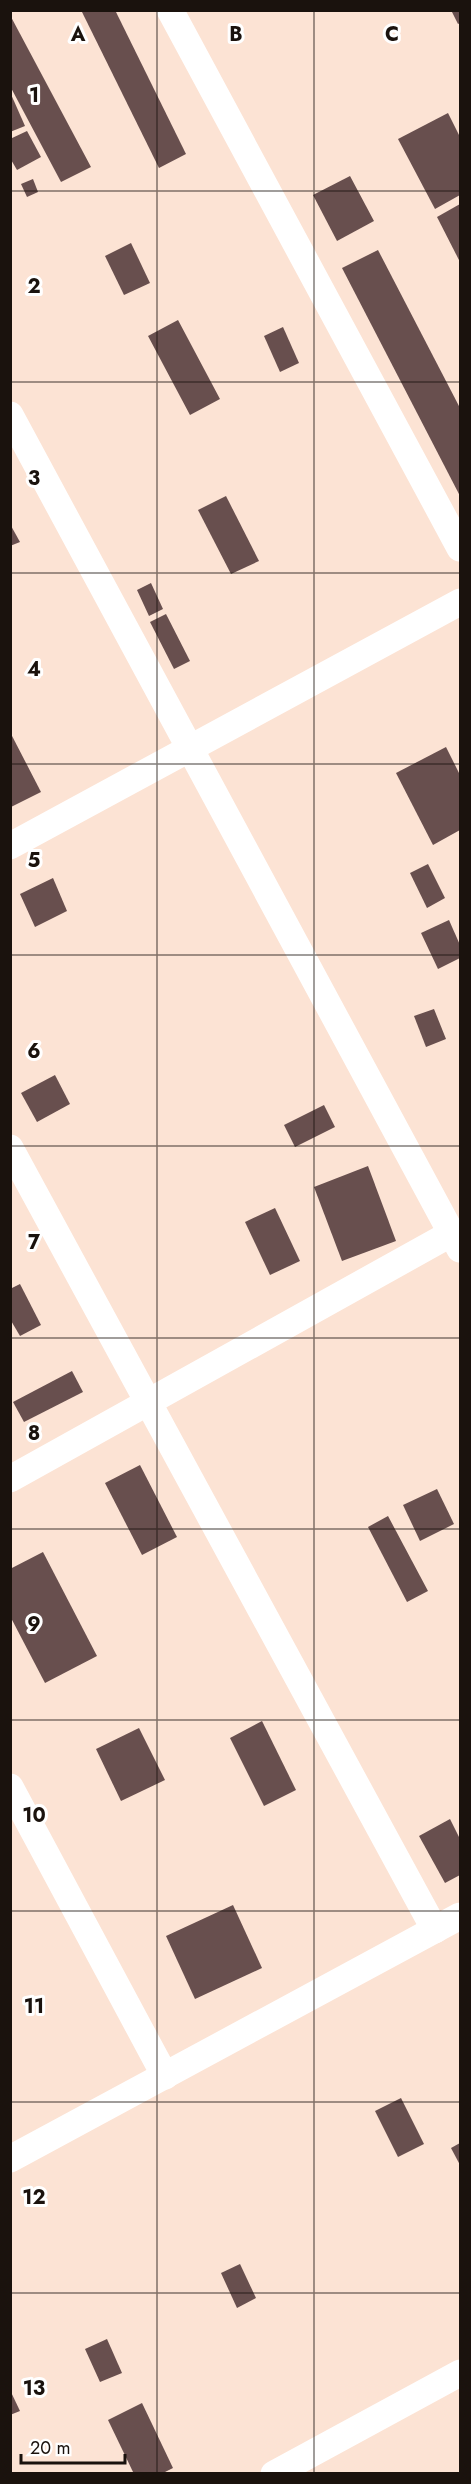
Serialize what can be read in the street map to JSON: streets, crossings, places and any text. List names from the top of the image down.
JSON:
{
  "scale_bar": "20 m",
  "grid": {
    "columns": ["A", "B", "C"],
    "rows": [
      "1",
      "2",
      "3",
      "4",
      "5",
      "6",
      "7",
      "8",
      "9",
      "10",
      "11",
      "12",
      "13"
    ]
  }
}
